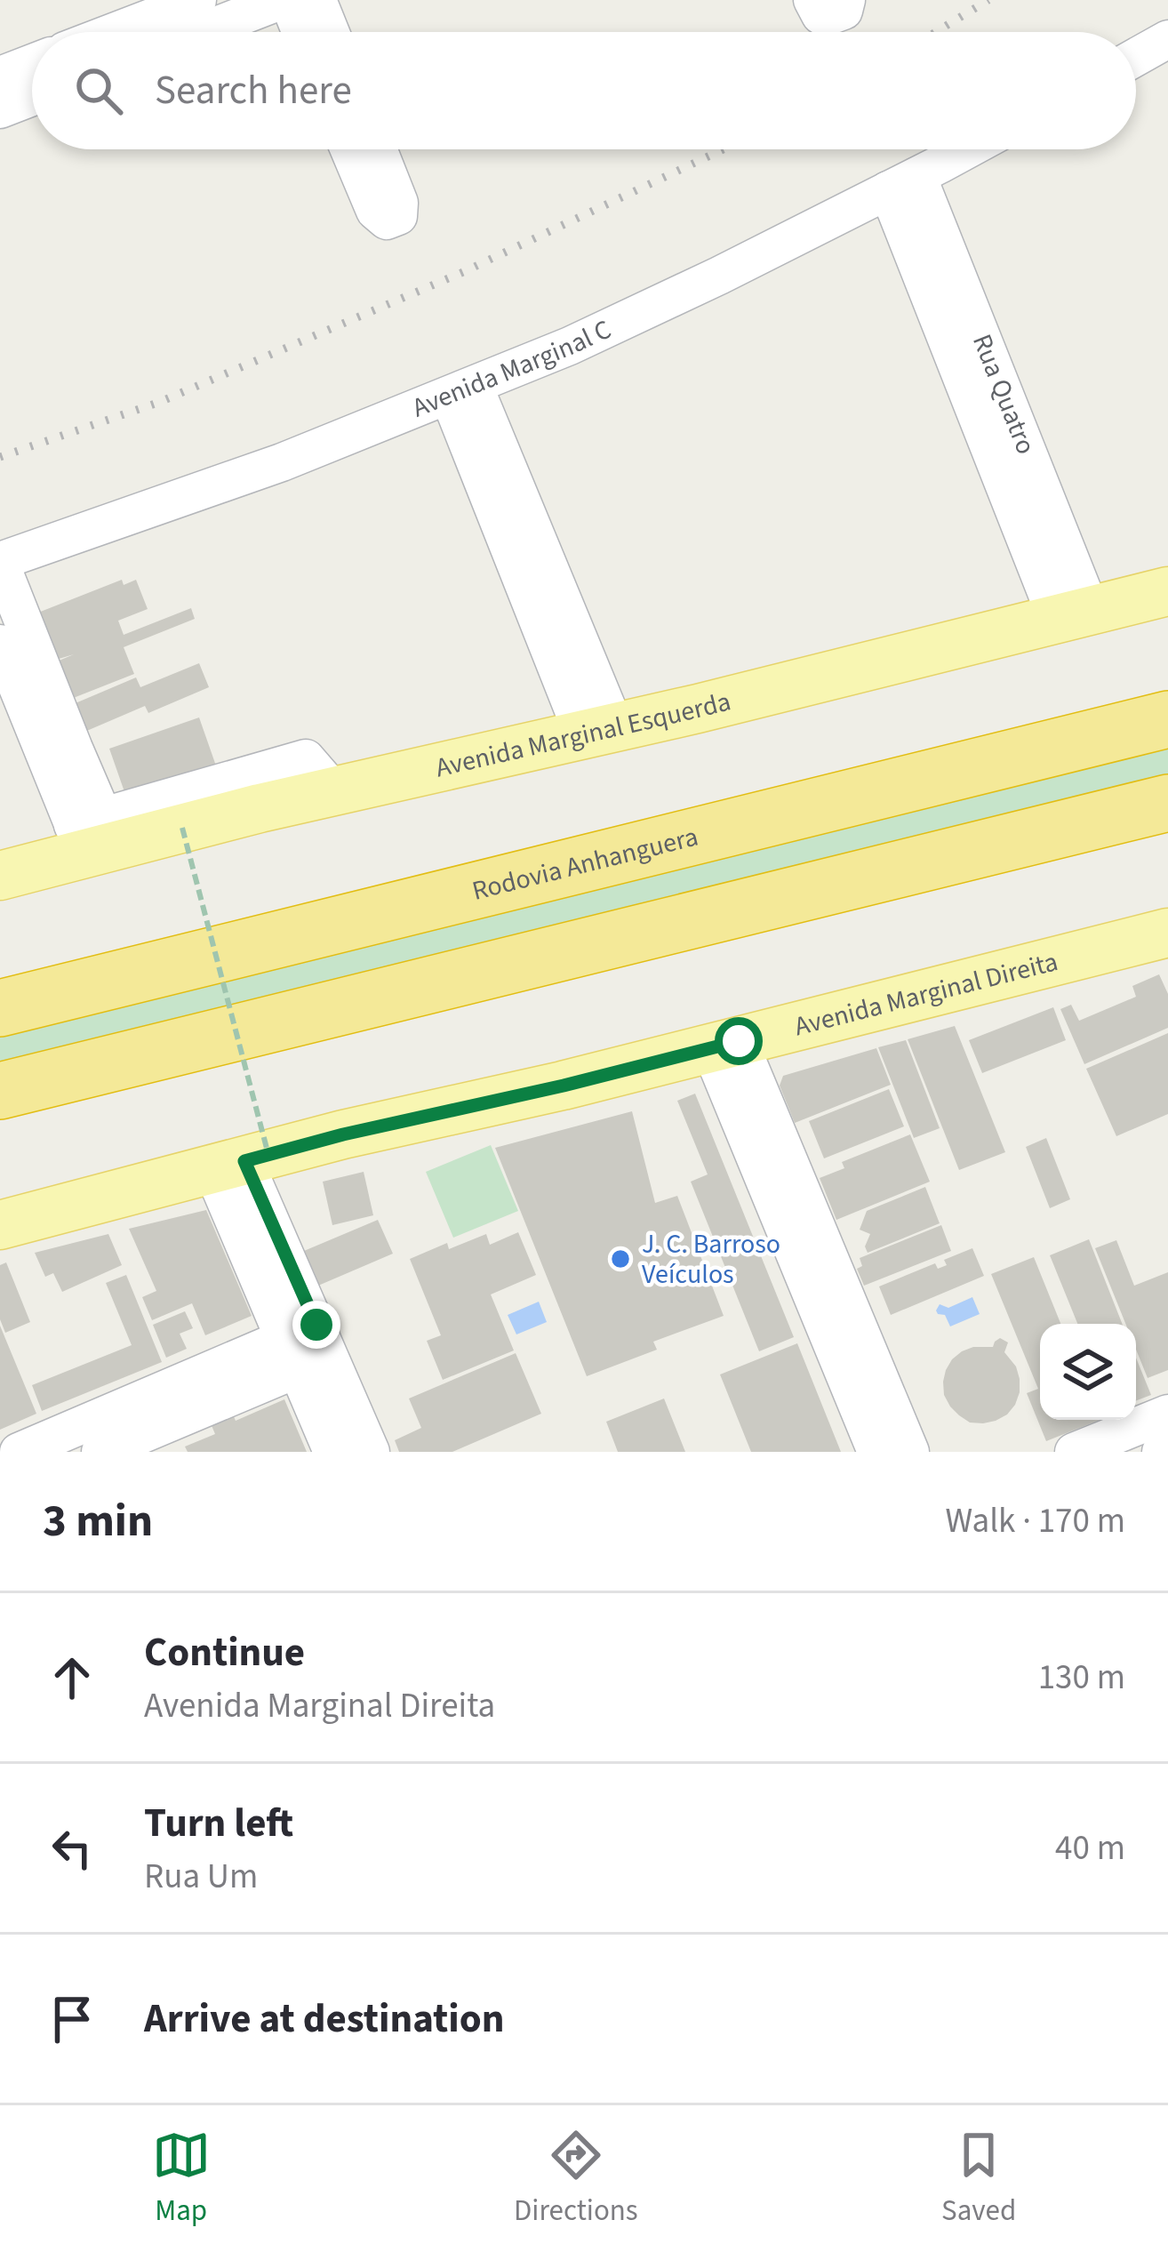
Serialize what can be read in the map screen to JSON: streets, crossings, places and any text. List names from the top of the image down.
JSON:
{
  "streets": {
    "highway": ["Rodovia Anhanguera"],
    "main road": ["Avenida Marginal Esquerda", "Avenida Marginal Direita"],
    "street": ["Avenida Marginal C", "Rua Quatro"]
  },
  "crossings": [
    ["Avenida Marginal C", "Rua Quatro"],
    ["Rua Quatro", "Avenida Marginal Esquerda"]
  ],
  "places": ["J. C. Barroso Veículos"],
  "page": {
    "search": "Search here",
    "heading": ["3 min", "Walk · 170 m"],
    "list": [
      ["Continue", "Avenida Marginal Direita", "130 m"],
      ["Turn left", "Rua Um", "40 m"],
      "Arrive at destination"
    ],
    "nav": ["Map", "Directions", "Saved"]
  }
}
